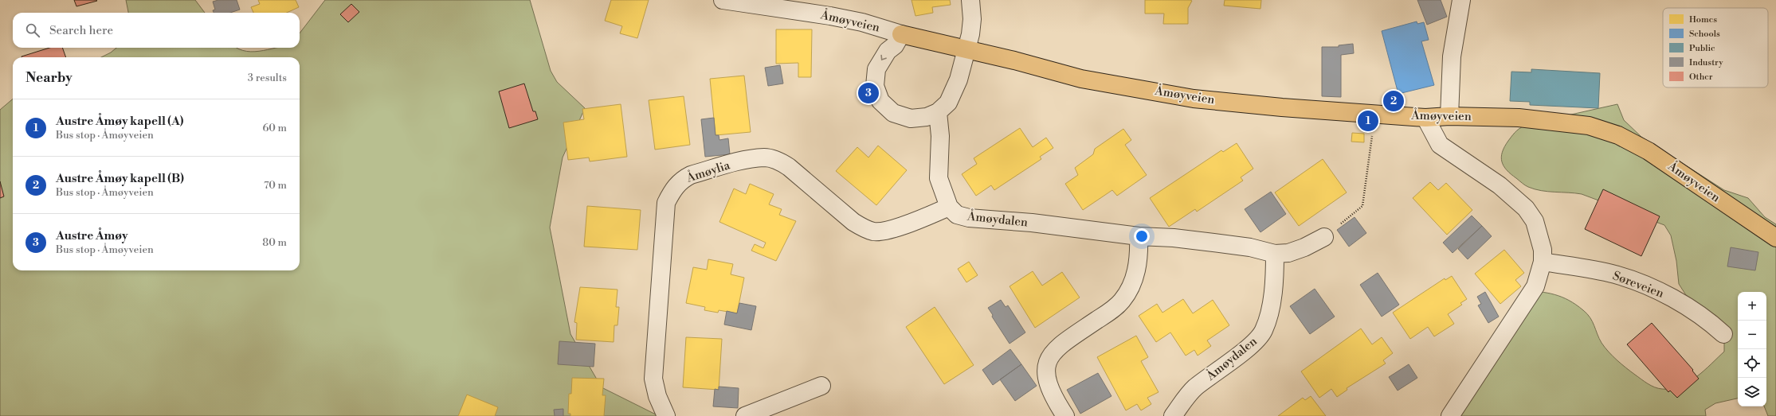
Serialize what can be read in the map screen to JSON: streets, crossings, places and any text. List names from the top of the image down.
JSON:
{
  "streets": {
    "main road": ["Åmøyveien"],
    "street": ["Åmøylia", "Åmøydalen", "Søreveien"]
  },
  "crossings": [
    ["Åmøylia", "Åmøydalen"]
  ],
  "legend": [
    "Homes",
    "Schools",
    "Public",
    "Industry",
    "Other"
  ],
  "page": {
    "search": "Search here",
    "heading": ["Nearby", "3 results"],
    "pins": ["3", "2", "1"],
    "list": [
      {
        "mark": "1",
        "name": "Austre Åmøy kapell (A)",
        "note": "Bus stop · Åmøyveien",
        "value": "60 m"
      },
      {
        "mark": "2",
        "name": "Austre Åmøy kapell (B)",
        "note": "Bus stop · Åmøyveien",
        "value": "70 m"
      },
      {
        "mark": "3",
        "name": "Austre Åmøy",
        "note": "Bus stop · Åmøyveien",
        "value": "80 m"
      }
    ],
    "map_buttons": ["+", "−"]
  }
}
